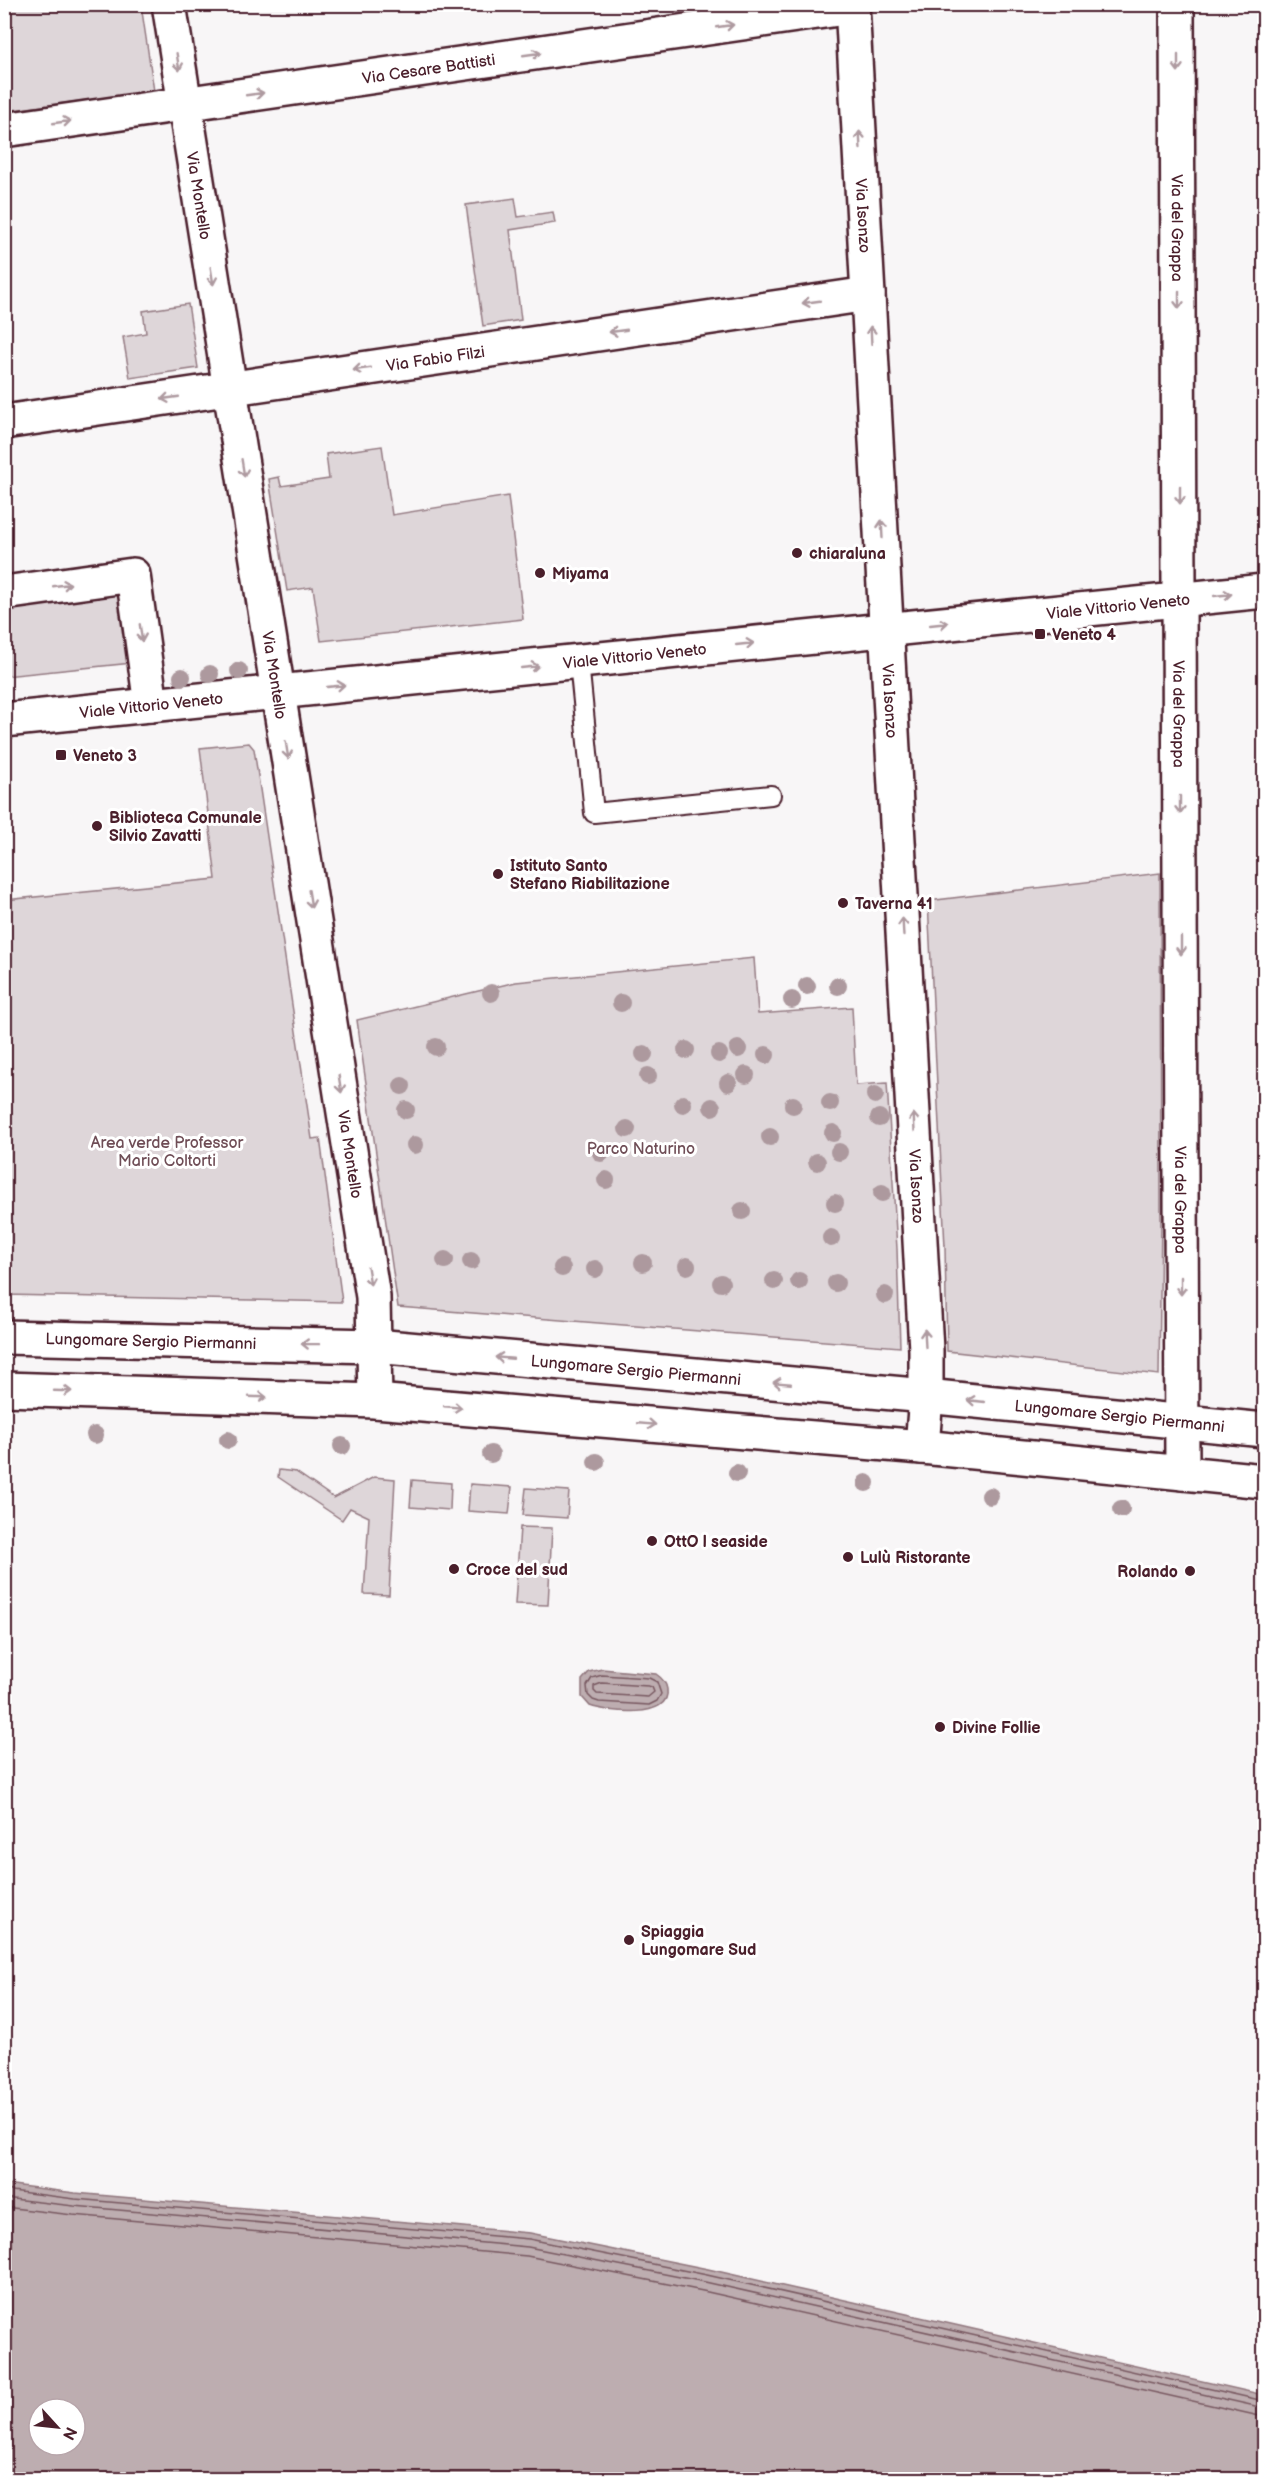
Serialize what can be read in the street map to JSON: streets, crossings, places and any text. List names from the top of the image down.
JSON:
{
  "streets": {
    "street": [
      "Via Cesare Battisti",
      "Via Montello",
      "Via Isonzo",
      "Via del Grappa",
      "Via Fabio Filzi",
      "Viale Vittorio Veneto",
      "Lungomare Sergio Piermanni"
    ]
  },
  "crossings": [
    ["Via Cesare Battisti", "Via Montello"],
    ["Via Cesare Battisti", "Via Isonzo"],
    ["Via Montello", "Via Fabio Filzi"],
    ["Via Montello", "Viale Vittorio Veneto"],
    ["Via Montello", "Lungomare Sergio Piermanni"],
    ["Via Isonzo", "Via Fabio Filzi"],
    ["Via Isonzo", "Viale Vittorio Veneto"],
    ["Via Isonzo", "Lungomare Sergio Piermanni"],
    ["Via del Grappa", "Viale Vittorio Veneto"],
    ["Via del Grappa", "Lungomare Sergio Piermanni"]
  ],
  "one_way": [
    "Via Cesare Battisti",
    "Via Montello",
    "Via Isonzo",
    "Via del Grappa",
    "Via Fabio Filzi",
    "Viale Vittorio Veneto"
  ],
  "parks": ["Area verde Professor Mario Coltorti", "Parco Naturino"],
  "places": {
    "other": [
      "chiaraluna",
      "Miyama",
      "Biblioteca Comunale Silvio Zavatti",
      "Istituto Santo Stefano Riabilitazione",
      "Taverna 41",
      "OttO | seaside",
      "Lulù Ristorante",
      "Croce del sud",
      "Rolando",
      "Divine Follie",
      "Spiaggia Lungomare Sud"
    ],
    "transit": ["Veneto 4", "Veneto 3"]
  },
  "north": "bottom right"
}
